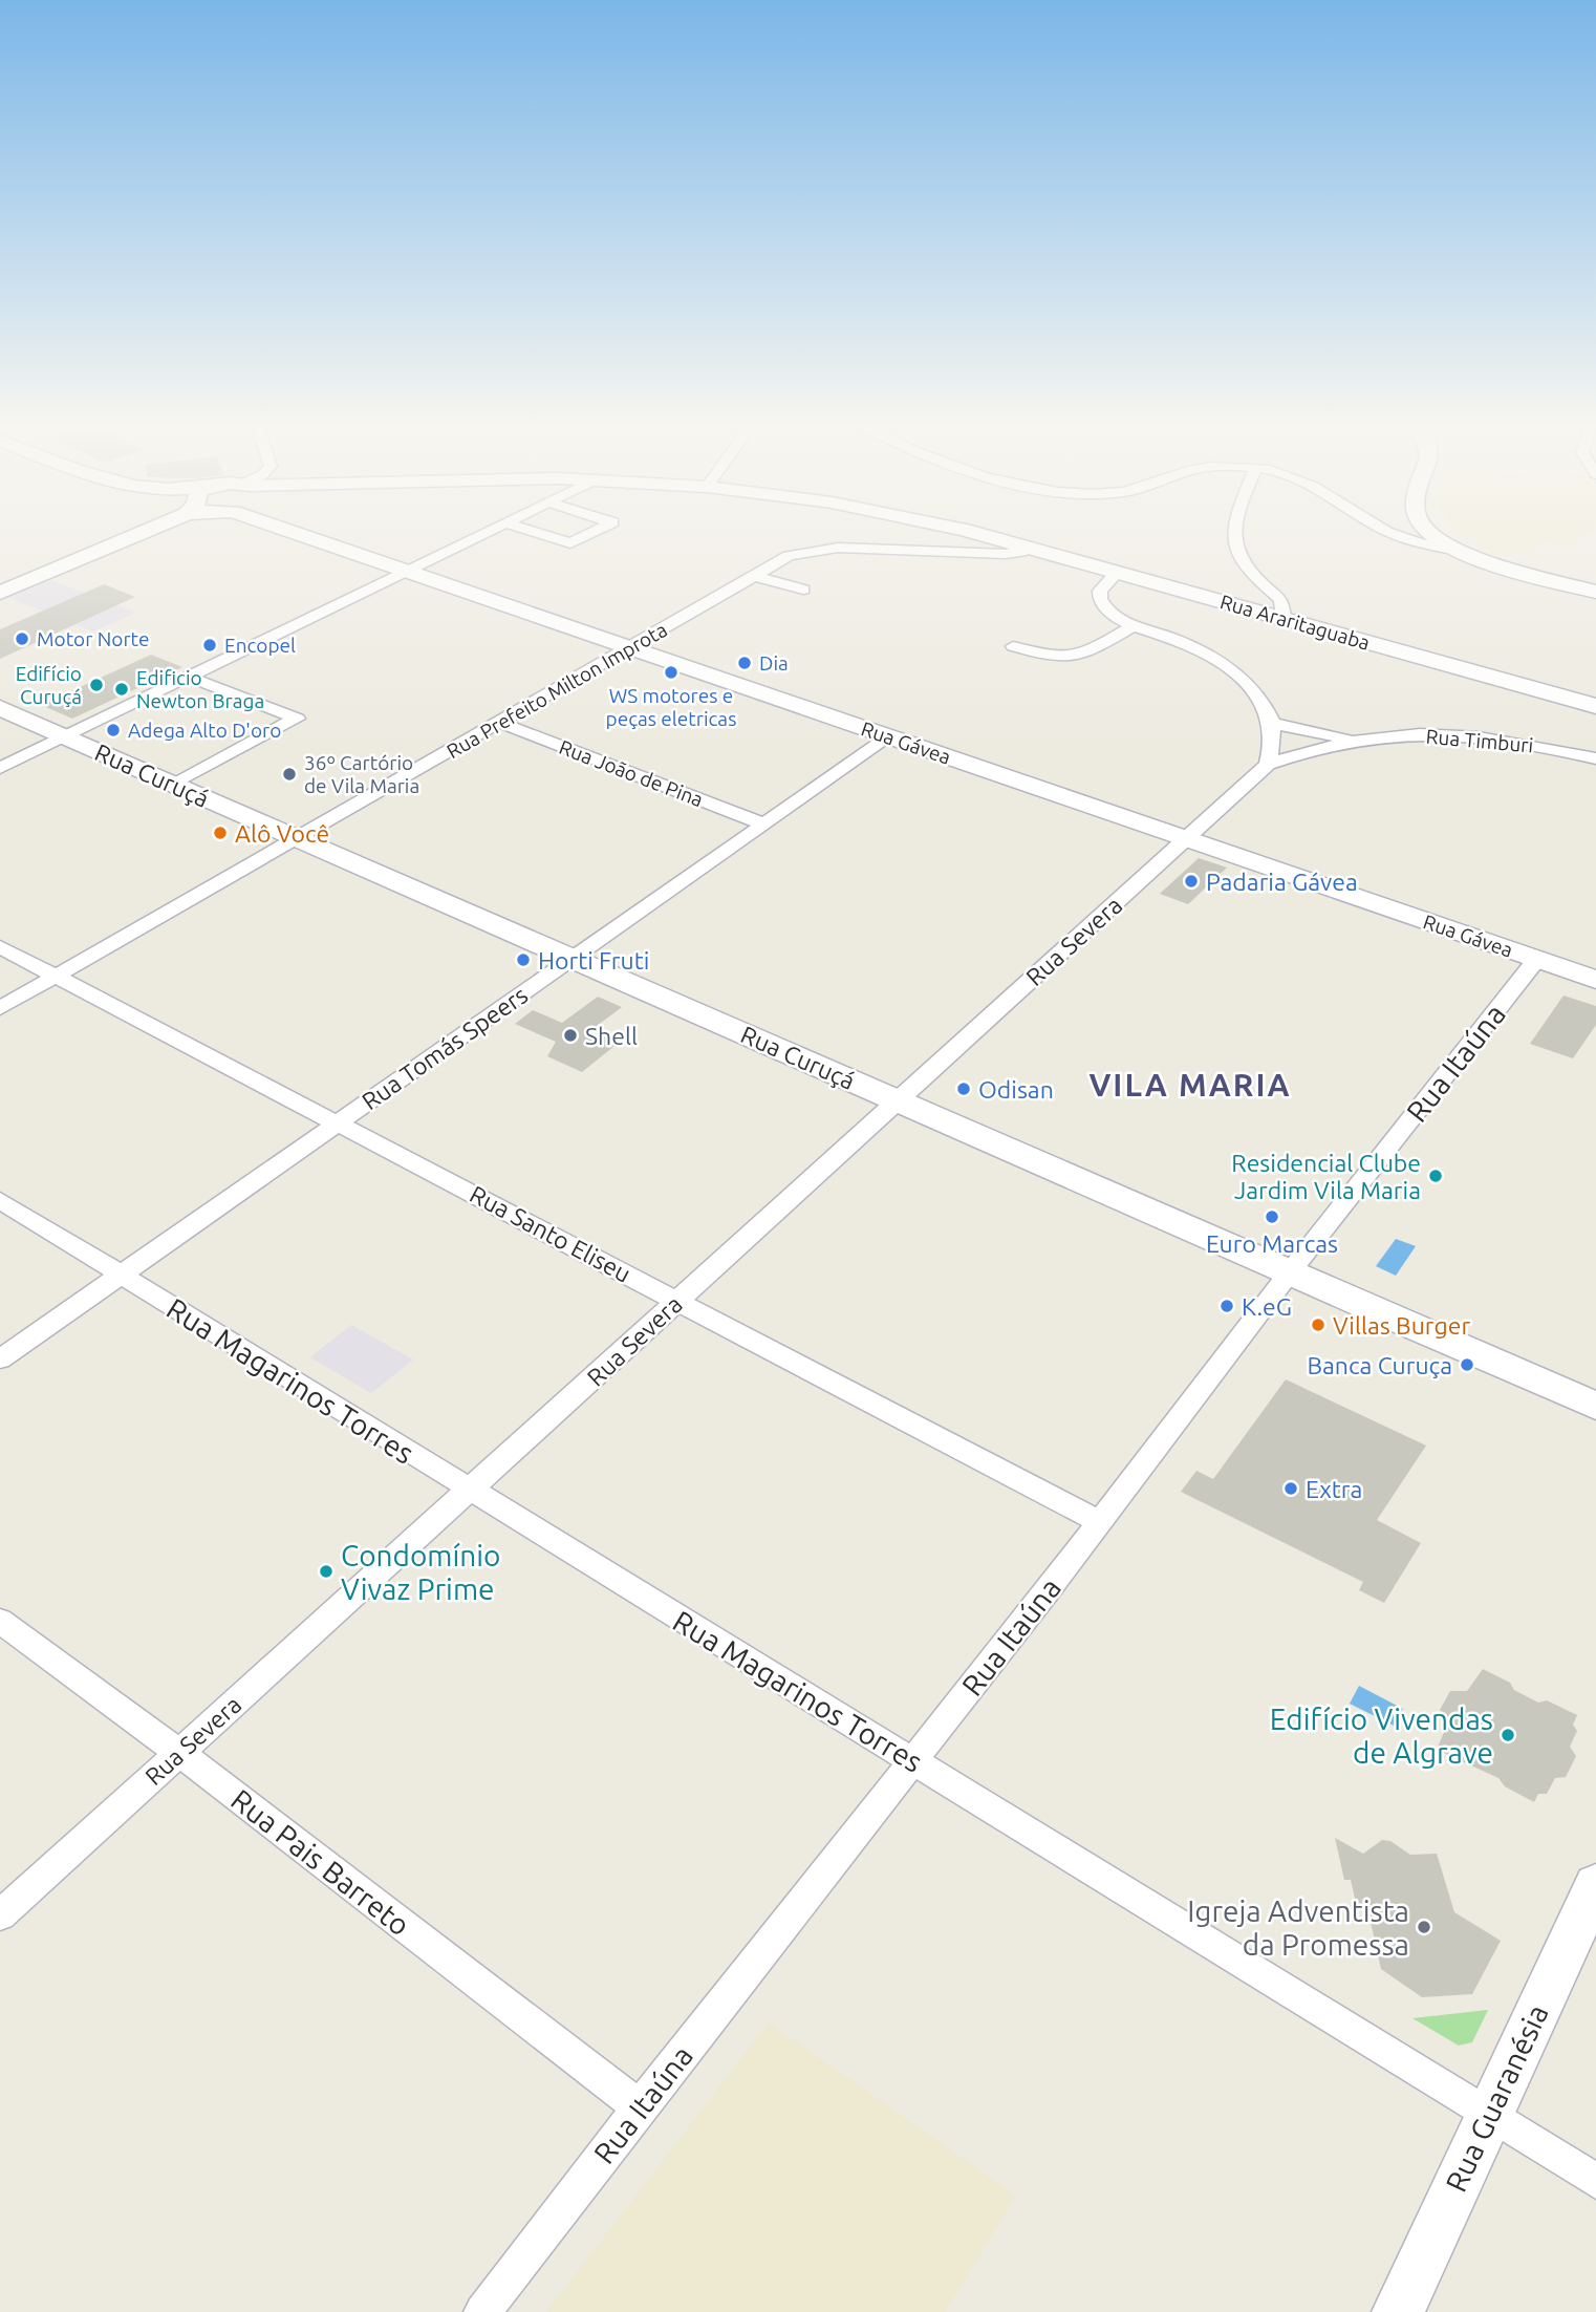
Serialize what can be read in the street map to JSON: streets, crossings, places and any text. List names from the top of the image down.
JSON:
{
  "streets": {
    "street": [
      "Rua Araritaguaba",
      "Rua Prefeito Milton Improta",
      "Rua Timburi",
      "Rua Gávea",
      "Rua João de Pina",
      "Rua Curuçá",
      "Rua Severa",
      "Rua Tomás Speers",
      "Rua Itaúna",
      "Rua Santo Eliseu",
      "Rua Magarinos Torres",
      "Rua Pais Barreto",
      "Rua Guaranésia"
    ]
  },
  "crossings": [
    ["Rua Araritaguaba", "Rua Prefeito Milton Improta"],
    ["Rua Prefeito Milton Improta", "Rua Gávea"],
    ["Rua Prefeito Milton Improta", "Rua João de Pina"],
    ["Rua Prefeito Milton Improta", "Rua Curuçá"],
    ["Rua Prefeito Milton Improta", "Rua Santo Eliseu"],
    ["Rua Gávea", "Rua Severa"],
    ["Rua Gávea", "Rua Tomás Speers"],
    ["Rua Gávea", "Rua Itaúna"],
    ["Rua João de Pina", "Rua Tomás Speers"],
    ["Rua Curuçá", "Rua Severa"],
    ["Rua Curuçá", "Rua Tomás Speers"],
    ["Rua Curuçá", "Rua Itaúna"],
    ["Rua Severa", "Rua Santo Eliseu"],
    ["Rua Severa", "Rua Magarinos Torres"],
    ["Rua Severa", "Rua Pais Barreto"],
    ["Rua Tomás Speers", "Rua Santo Eliseu"],
    ["Rua Tomás Speers", "Rua Magarinos Torres"],
    ["Rua Itaúna", "Rua Santo Eliseu"],
    ["Rua Itaúna", "Rua Magarinos Torres"],
    ["Rua Itaúna", "Rua Pais Barreto"],
    ["Rua Magarinos Torres", "Rua Guaranésia"]
  ],
  "districts": ["VILA MARIA"],
  "places": [
    "Motor Norte",
    "Encopel",
    "Dia",
    "WS motores e peças eletricas",
    "Edifício Curuçá",
    "Edificio Newton Braga",
    "Adega Alto D'oro",
    "36º Cartório de Vila Maria",
    "Alô Você",
    "Padaria Gávea",
    "Horti Fruti",
    "Shell",
    "Odisan",
    "Residencial Clube Jardim Vila Maria",
    "Euro Marcas",
    "K.eG",
    "Villas Burger",
    "Banca Curuça",
    "Extra",
    "Condomínio Vivaz Prime",
    "Edifício Vivendas de Algrave",
    "Igreja Adventista da Promessa"
  ]
}
